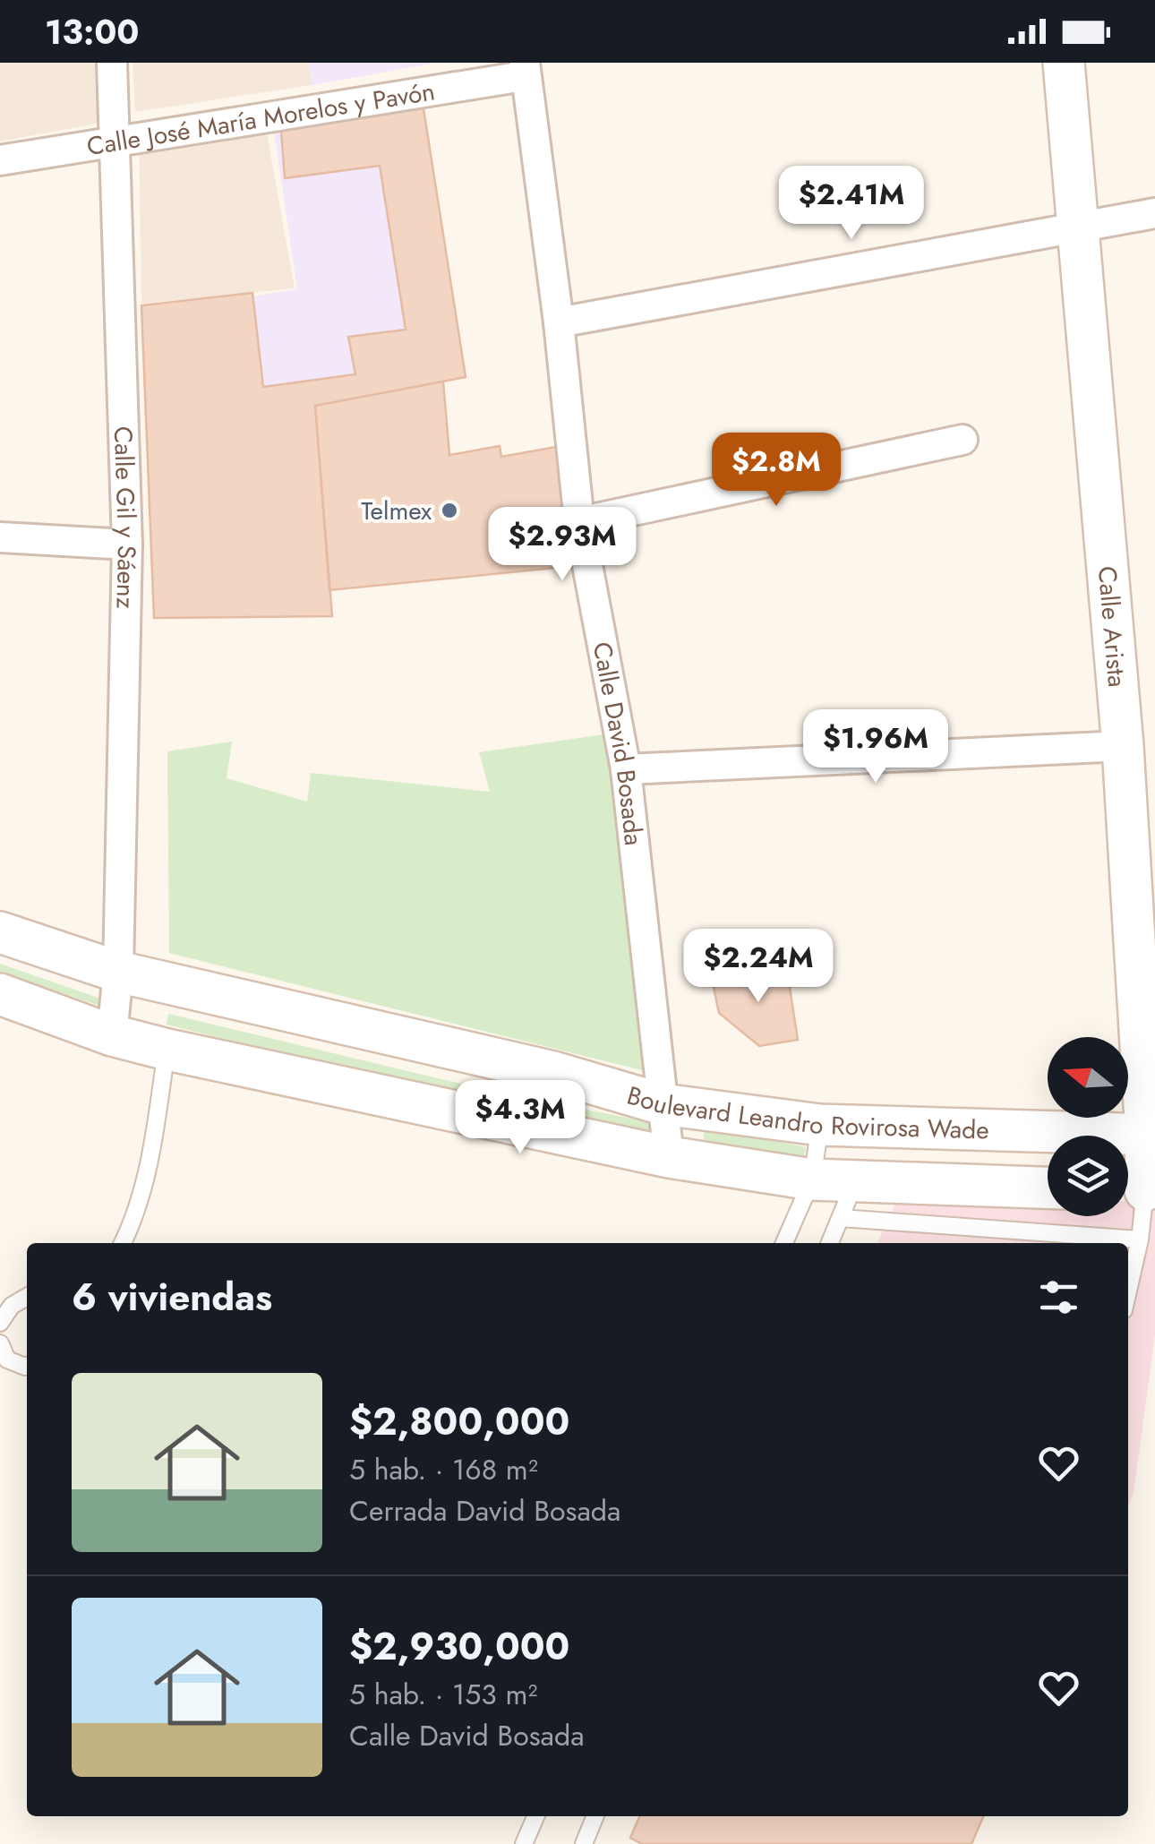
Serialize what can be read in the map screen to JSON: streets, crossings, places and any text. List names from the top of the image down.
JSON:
{
  "streets": {
    "main road": ["Calle Arista", "Boulevard Leandro Rovirosa Wade"],
    "street": ["Calle José María Morelos y Pavón", "Calle Gil y Sáenz", "Calle David Bosada"]
  },
  "crossings": [
    ["Calle José María Morelos y Pavón", "Calle Gil y Sáenz"],
    ["Calle José María Morelos y Pavón", "Calle David Bosada"],
    ["Calle Gil y Sáenz", "Boulevard Leandro Rovirosa Wade"],
    ["Calle Arista", "Boulevard Leandro Rovirosa Wade"],
    ["Calle David Bosada", "Boulevard Leandro Rovirosa Wade"]
  ],
  "places": ["Telmex"],
  "north": "left",
  "page": {
    "status": "13:00",
    "price": [
      "$2.41M",
      "$2.8M",
      "$2.93M",
      "$1.96M",
      "$2.24M",
      "$4.3M"
    ],
    "heading": "6 viviendas",
    "list": [
      {
        "name": "$2,800,000",
        "note": "5 hab. · 168 m² · Cerrada David Bosada"
      },
      {
        "name": "$2,930,000",
        "note": "5 hab. · 153 m² · Calle David Bosada"
      }
    ]
  }
}
